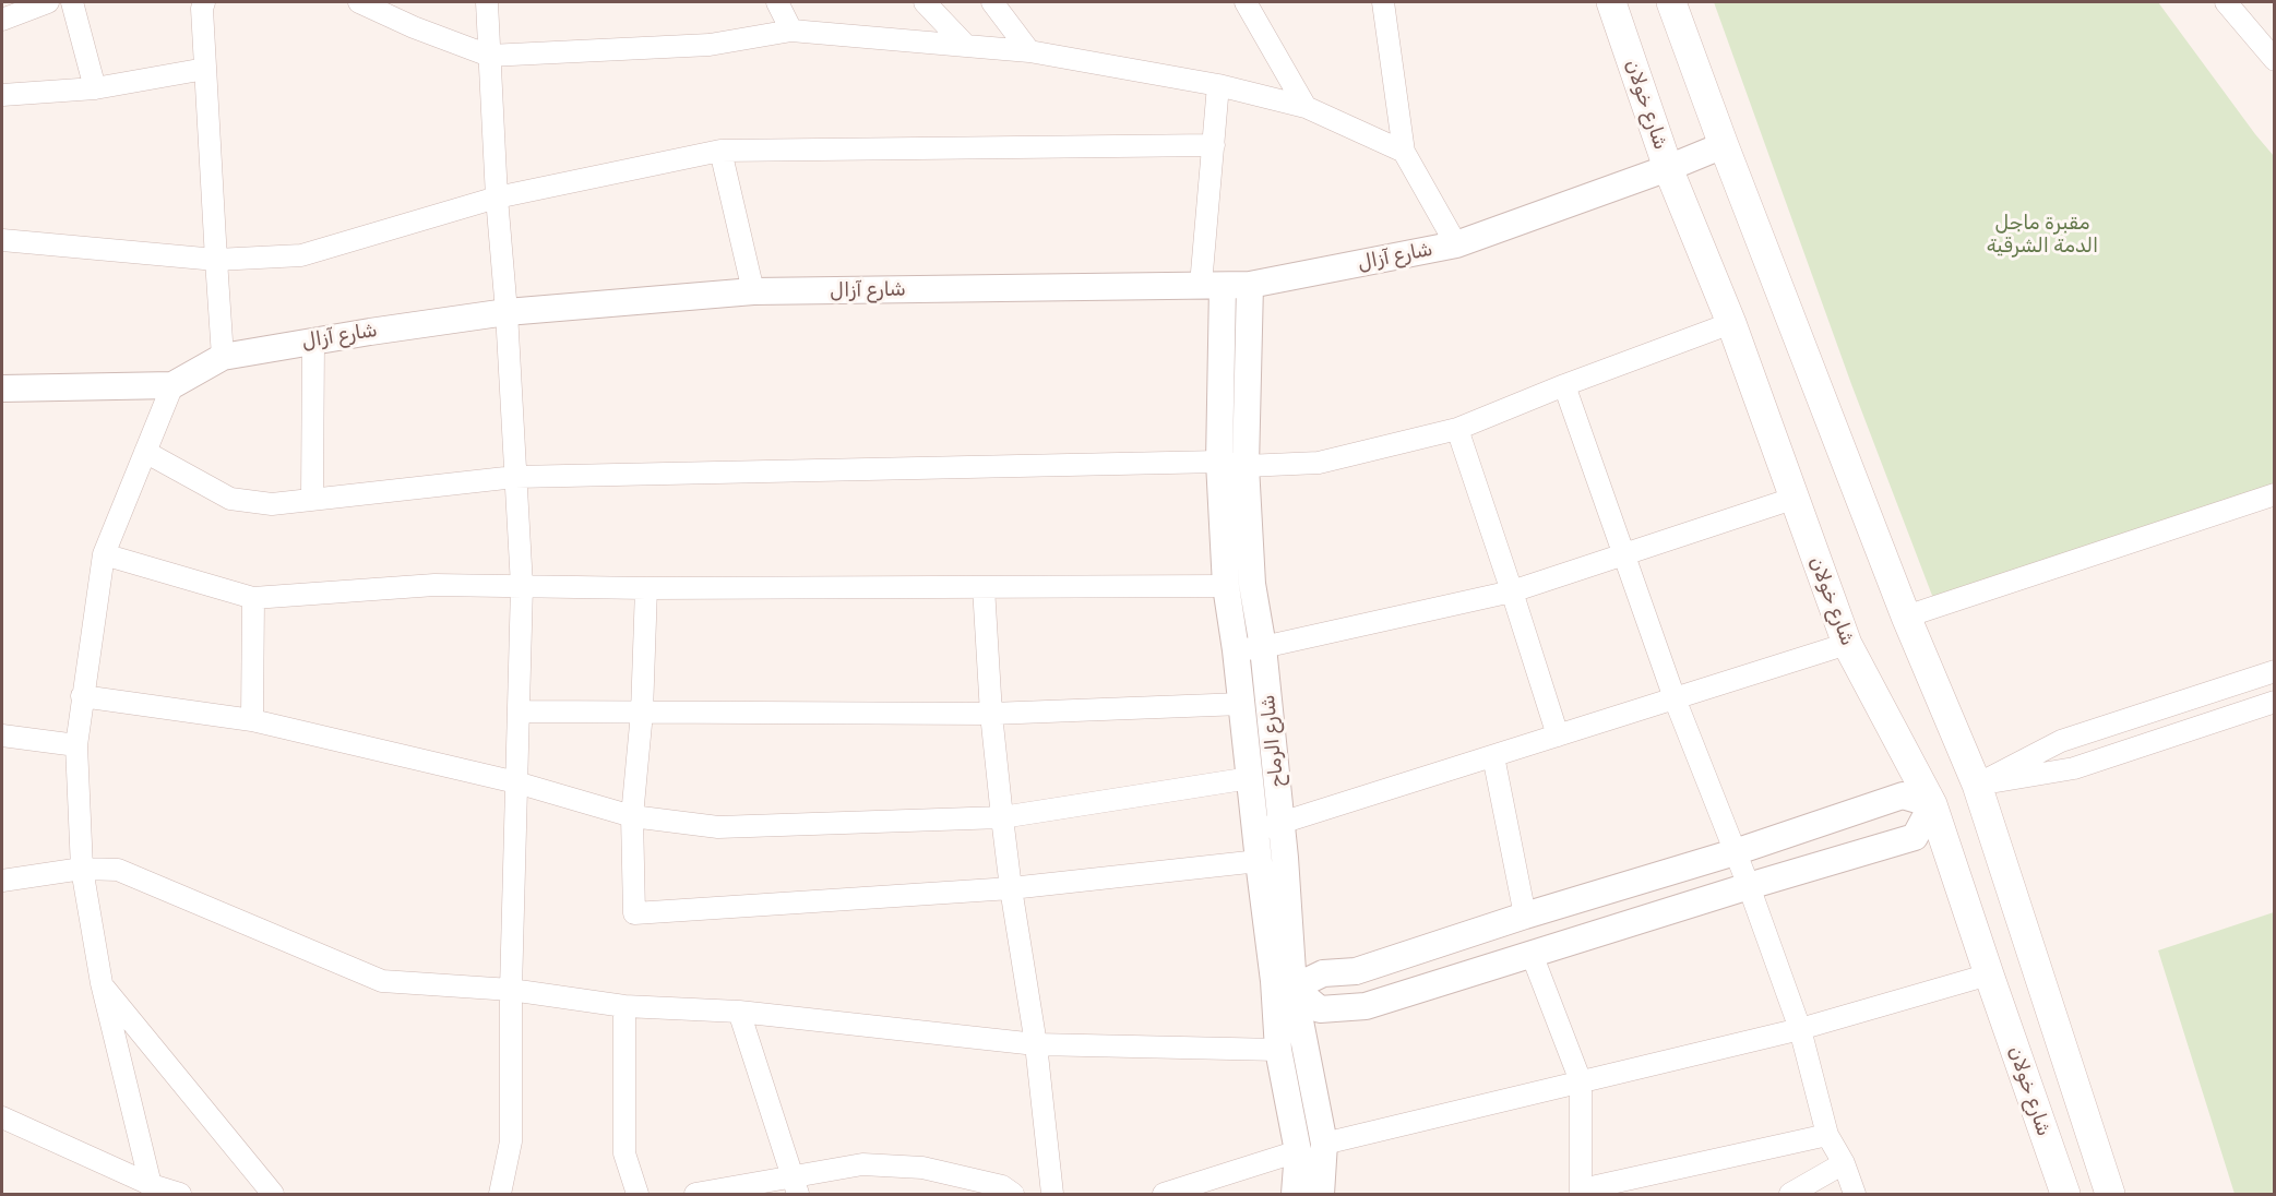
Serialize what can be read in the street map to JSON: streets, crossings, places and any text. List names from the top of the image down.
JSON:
{
  "streets": {
    "main road": ["شارع خولان"],
    "street": ["شارع آزال", "شارع الرماح"]
  },
  "crossings": [
    ["شارع خولان", "شارع آزال"],
    ["شارع آزال", "شارع الرماح"]
  ],
  "parks": ["مقبرة ماجل الدمة الشرقية"]
}
